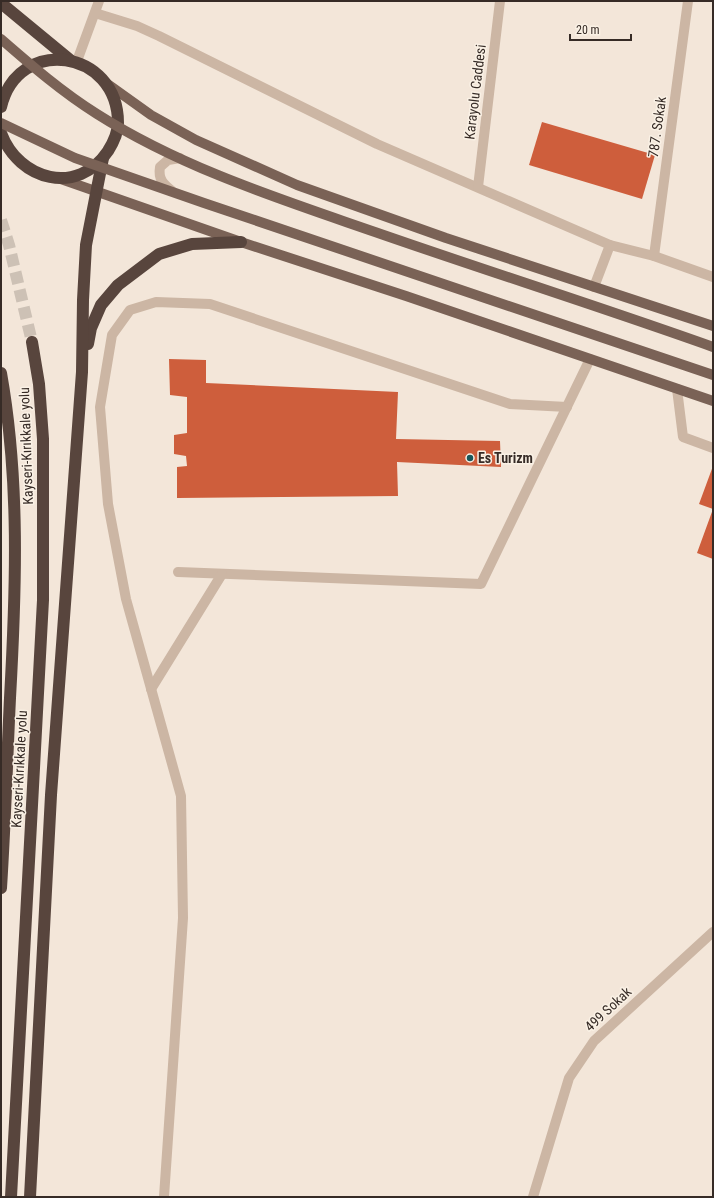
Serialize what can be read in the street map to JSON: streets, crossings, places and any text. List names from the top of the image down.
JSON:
{
  "streets": {
    "highway": ["Kayseri-Kırıkkale yolu"],
    "street": ["Karayolu Caddesi", "787. Sokak", "499 Sokak"]
  },
  "places": ["Es Turizm"],
  "scale_bar": "20 m"
}
